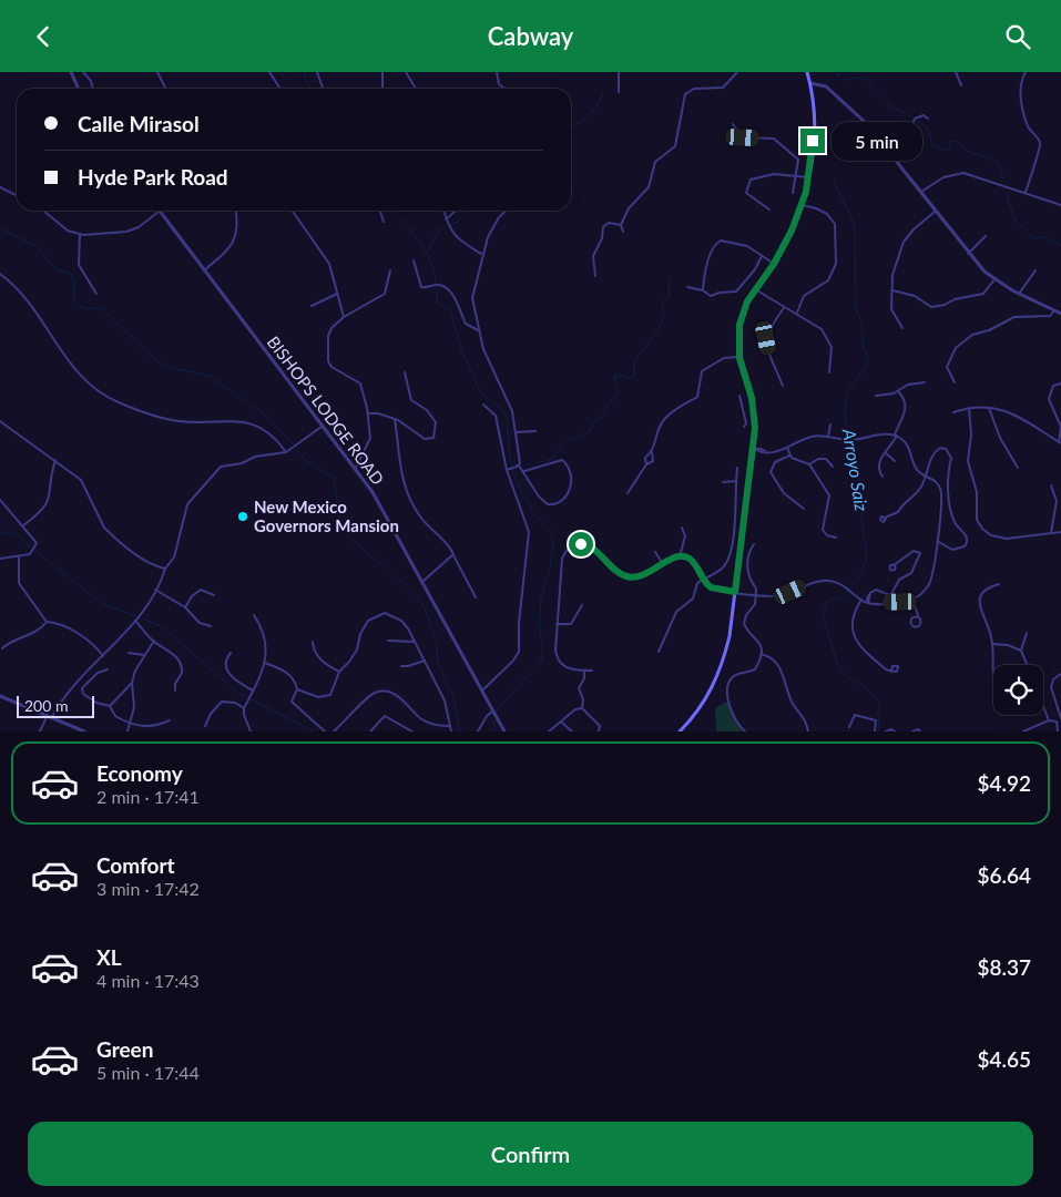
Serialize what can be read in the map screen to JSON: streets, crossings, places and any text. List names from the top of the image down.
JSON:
{
  "streets": {
    "street": ["BISHOPS LODGE ROAD"]
  },
  "water": ["Arroyo Saiz"],
  "places": ["New Mexico Governors Mansion"],
  "scale_bar": "200 m",
  "page": {
    "header": "Cabway",
    "banner": ["Calle Mirasol", "Hyde Park Road"],
    "bubble": "5 min",
    "scale": "200 m",
    "list": [
      {
        "name": "Economy",
        "note": "2 min · 17:41",
        "value": "$4.92"
      },
      {
        "name": "Comfort",
        "note": "3 min · 17:42",
        "value": "$6.64"
      },
      {
        "name": "XL",
        "note": "4 min · 17:43",
        "value": "$8.37"
      },
      {
        "name": "Green",
        "note": "5 min · 17:44",
        "value": "$4.65"
      }
    ],
    "buttons": "Confirm"
  }
}
